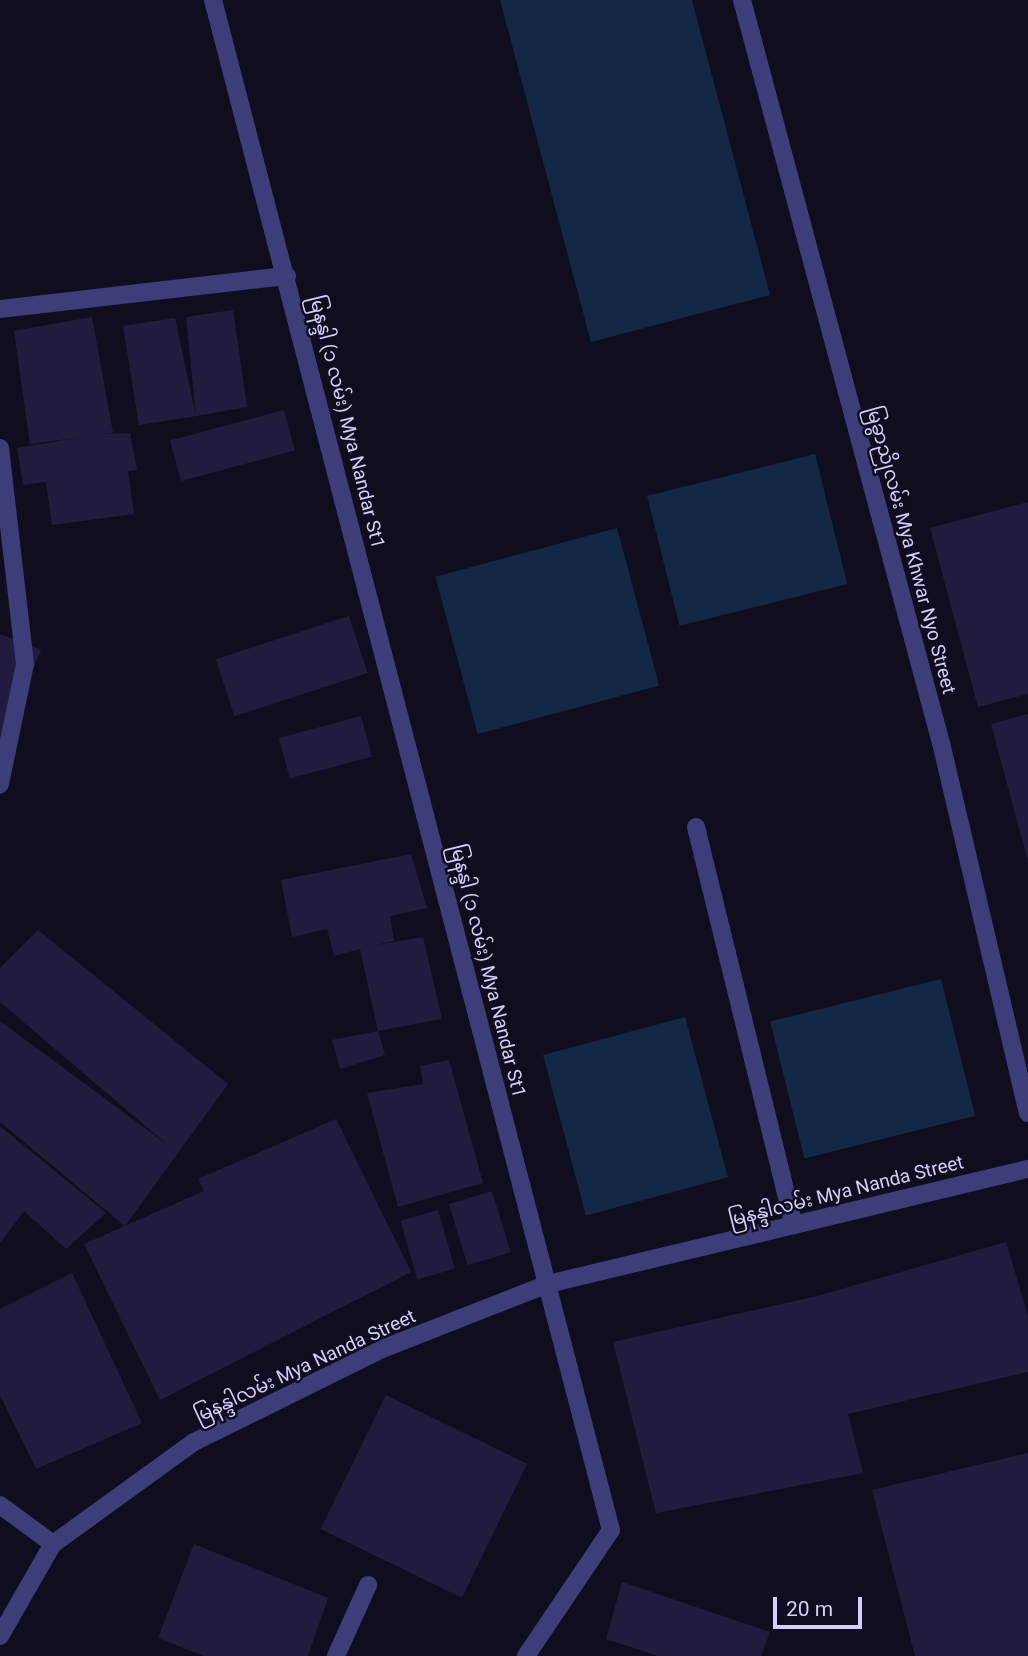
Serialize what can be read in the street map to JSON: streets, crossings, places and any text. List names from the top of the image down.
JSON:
{
  "streets": {
    "street": ["မြနန္ဒါ (၁ လမ်း) Mya Nandar St1", "မြခွာညိုလမ်း Mya Khwar Nyo Street", "မြနန္ဒါလမ်း Mya Nanda Street"]
  },
  "crossings": [
    ["မြနန္ဒါ (၁ လမ်း) Mya Nandar St1", "မြနန္ဒါလမ်း Mya Nanda Street"]
  ],
  "scale_bar": "20 m"
}
